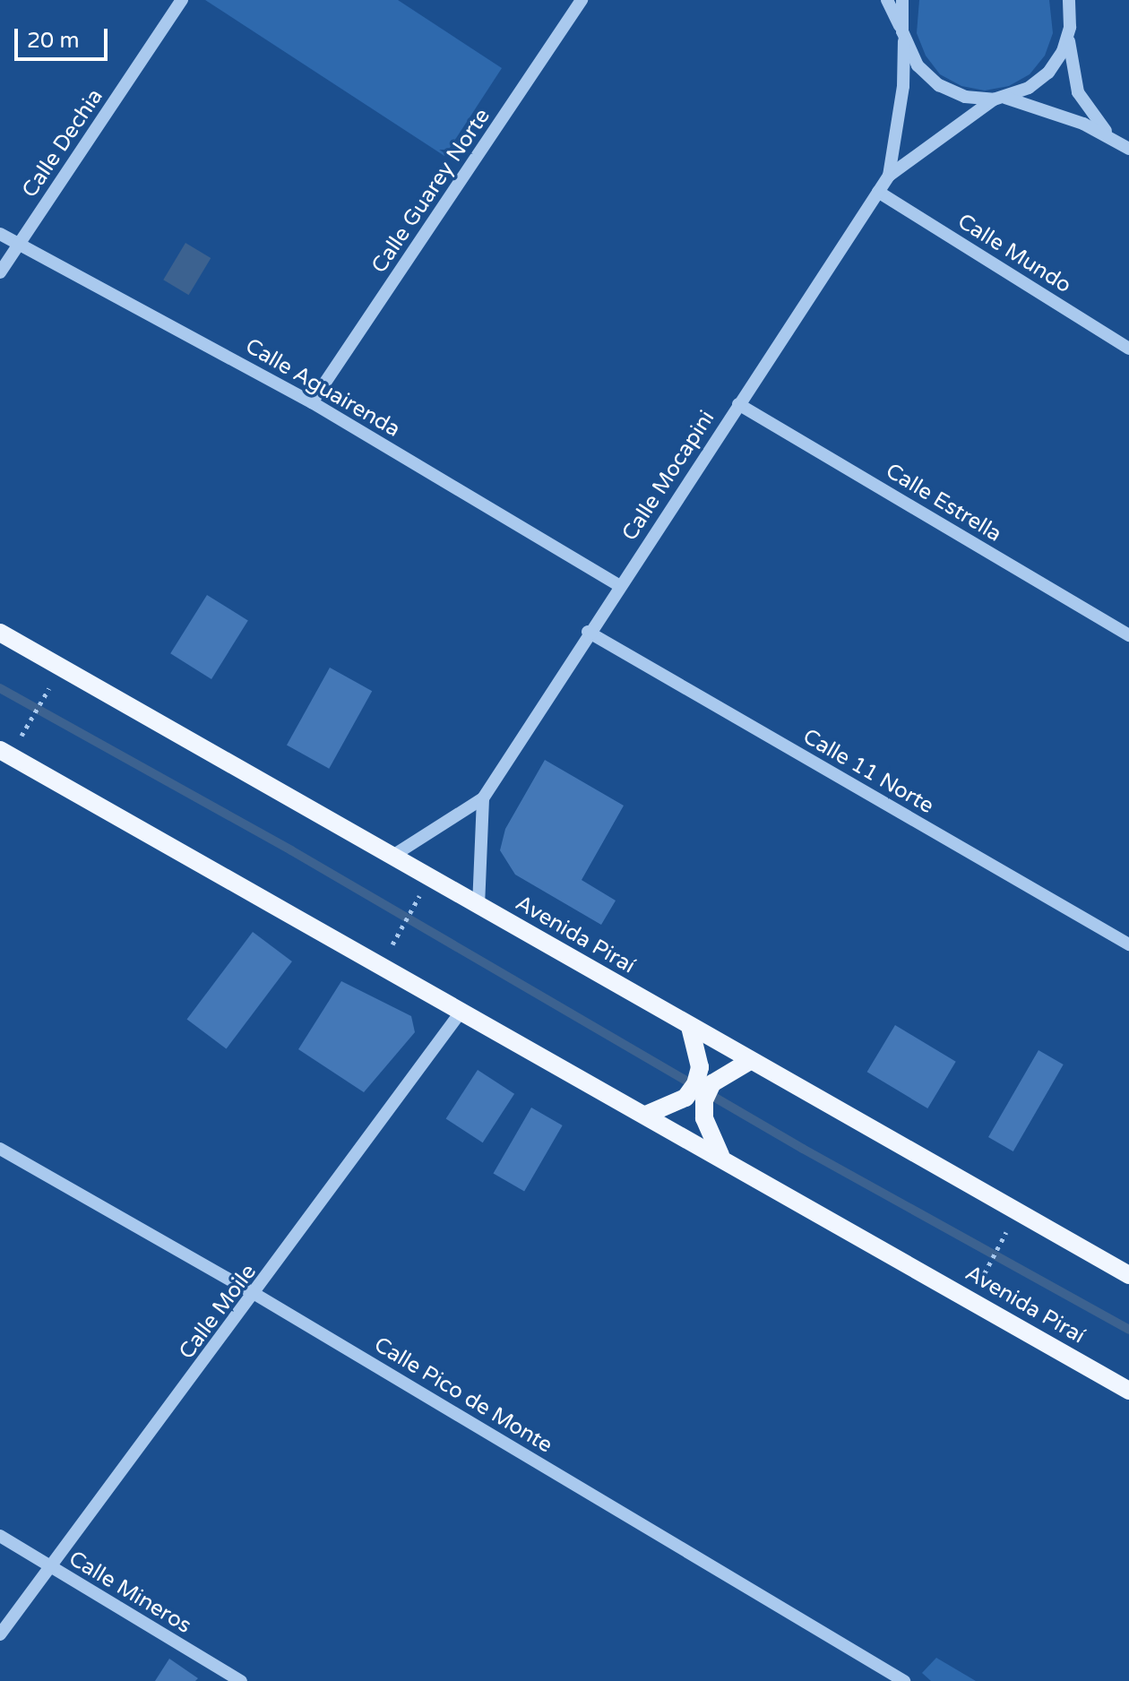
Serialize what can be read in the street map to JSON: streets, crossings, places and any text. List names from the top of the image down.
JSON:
{
  "streets": {
    "main road": ["Avenida Piraí"],
    "street": [
      "Calle Dechia",
      "Calle Guarey Norte",
      "Calle Mundo",
      "Calle Aguairenda",
      "Calle Mocapini",
      "Calle Estrella",
      "Calle 11 Norte",
      "Calle Moile",
      "Calle Pico de Monte",
      "Calle Mineros"
    ]
  },
  "crossings": [
    ["Calle Dechia", "Calle Aguairenda"],
    ["Calle Guarey Norte", "Calle Aguairenda"],
    ["Calle Mundo", "Calle Mocapini"],
    ["Calle Aguairenda", "Calle Mocapini"],
    ["Calle Mocapini", "Calle Estrella"],
    ["Calle Mocapini", "Calle 11 Norte"],
    ["Calle Mocapini", "Avenida Piraí"],
    ["Avenida Piraí", "Calle Moile"],
    ["Calle Moile", "Calle Pico de Monte"],
    ["Calle Moile", "Calle Mineros"]
  ],
  "scale_bar": "20 m"
}
